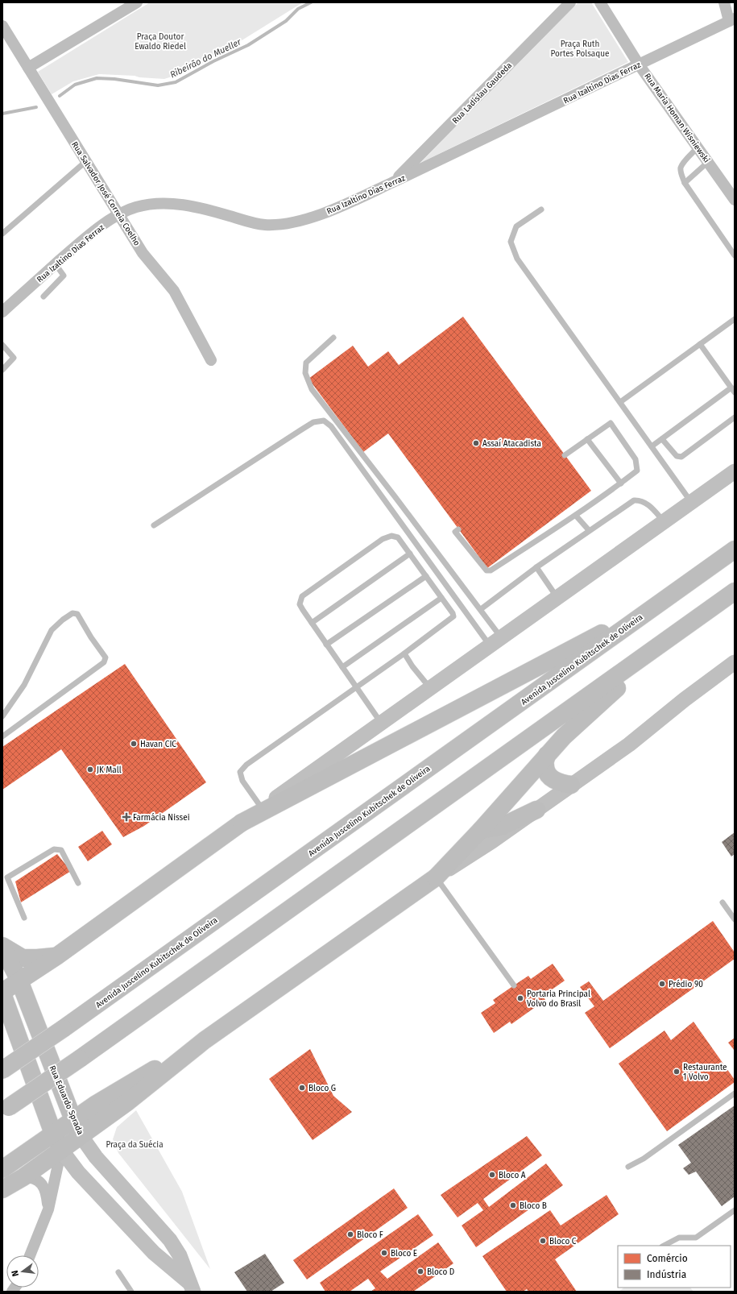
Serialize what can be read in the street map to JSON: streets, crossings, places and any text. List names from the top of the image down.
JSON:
{
  "streets": {
    "main road": ["Avenida Juscelino Kubitschek de Oliveira", "Rua Eduardo Sprada"],
    "street": [
      "Rua Izaltino Dias Ferraz",
      "Rua Ladislau Gaudeda",
      "Rua Maria Homan Wisniewski",
      "Rua Salvador José Correia Coelho"
    ]
  },
  "crossings": [
    ["Rua Izaltino Dias Ferraz", "Rua Ladislau Gaudeda"],
    ["Rua Izaltino Dias Ferraz", "Rua Maria Homan Wisniewski"],
    ["Rua Izaltino Dias Ferraz", "Rua Salvador José Correia Coelho"]
  ],
  "water": ["Ribeirão do Mueller"],
  "parks": ["Praça Doutor Ewaldo Riedel", "Praça Ruth Portes Polsaque", "Praça da Suécia"],
  "places": {
    "other": [
      "Assaí Atacadista",
      "Havan CIC",
      "JK Mall",
      "Prédio 90",
      "Portaria Principal Volvo do Brasil",
      "Restaurante 1 Volvo",
      "Bloco G",
      "Bloco A",
      "Bloco B",
      "Bloco F",
      "Bloco C",
      "Bloco E",
      "Bloco D"
    ],
    "health": ["Farmácia Nissei"]
  },
  "legend": ["Comércio", "Indústria"],
  "north": "left"
}
